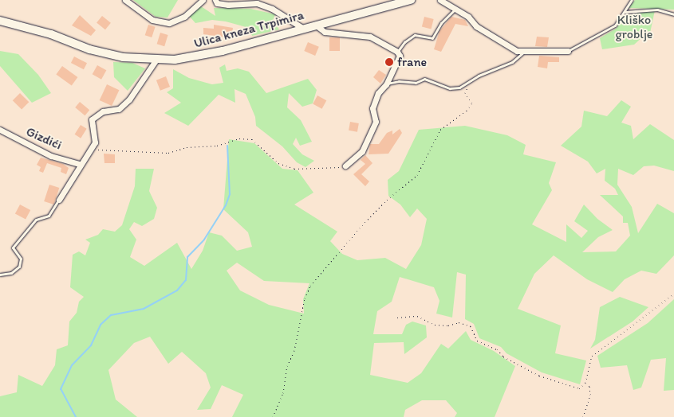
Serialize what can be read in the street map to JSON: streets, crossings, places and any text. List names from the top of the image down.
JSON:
{
  "streets": {
    "main road": ["Ulica kneza Trpimira"],
    "street": ["Gizdići"]
  },
  "parks": ["Kliško groblje"],
  "places": ["frane"]
}
